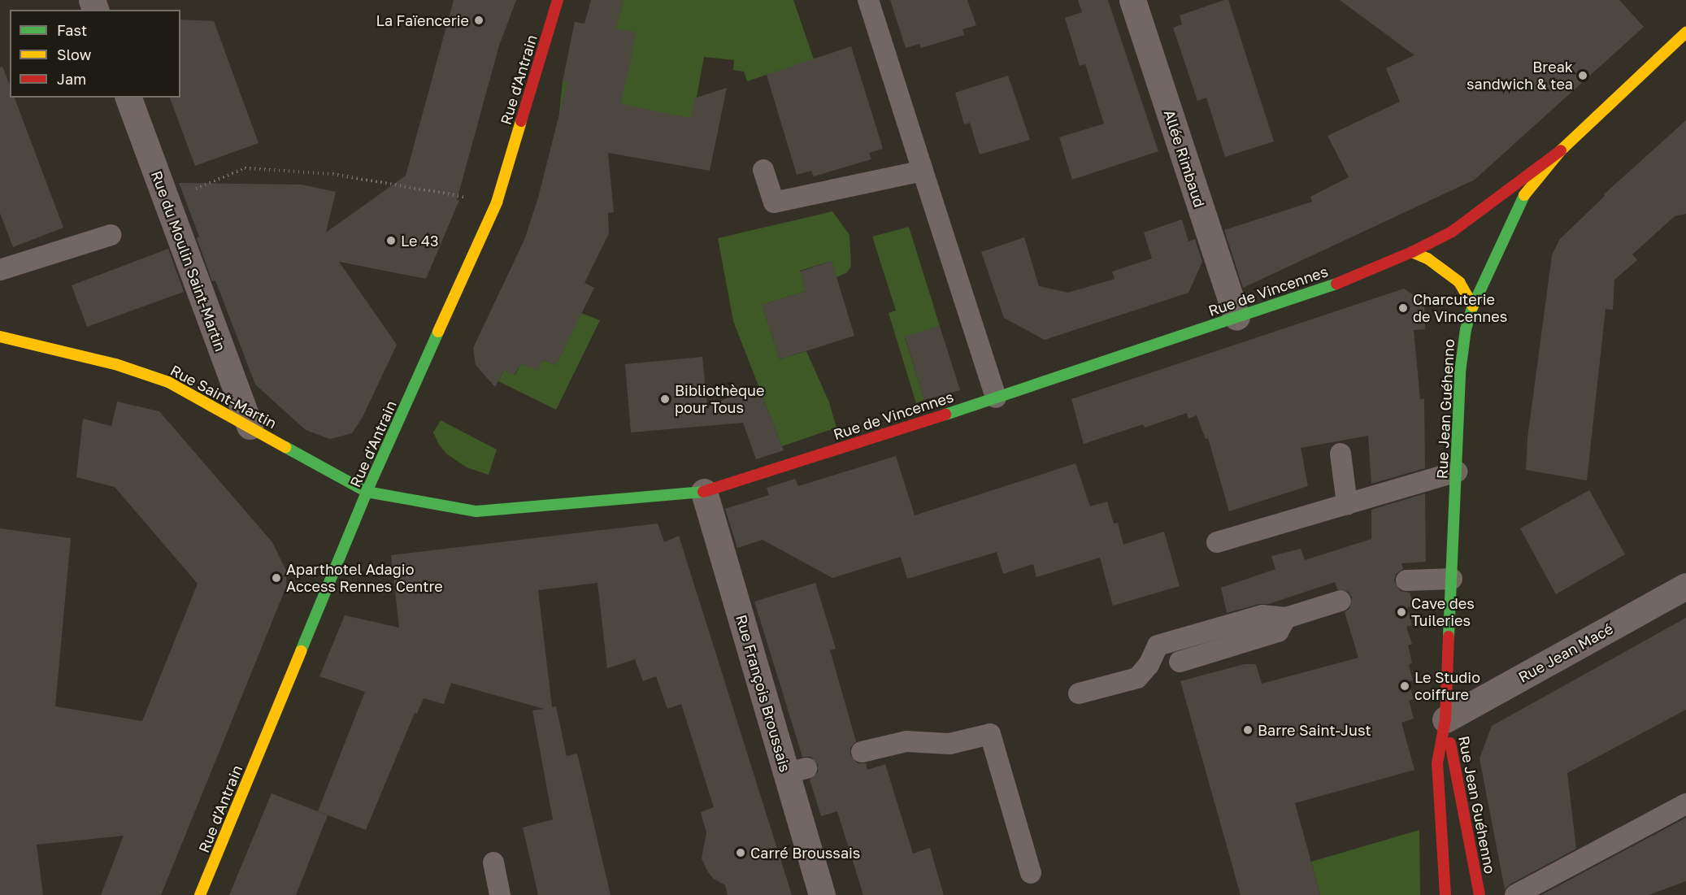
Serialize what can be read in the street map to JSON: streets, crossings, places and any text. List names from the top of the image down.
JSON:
{
  "streets": {
    "main road": [
      "Rue d'Antrain",
      "Rue de Vincennes",
      "Rue Saint-Martin",
      "Rue Jean Guéhenno"
    ],
    "street": [
      "Allée Rimbaud",
      "Rue du Moulin Saint-Martin",
      "Rue Jean Macé",
      "Rue François Broussais"
    ]
  },
  "crossings": [
    ["Rue d'Antrain", "Rue de Vincennes"],
    ["Rue d'Antrain", "Rue Saint-Martin"],
    ["Allée Rimbaud", "Rue de Vincennes"],
    ["Rue du Moulin Saint-Martin", "Rue Saint-Martin"],
    ["Rue de Vincennes", "Rue Saint-Martin"],
    ["Rue de Vincennes", "Rue Jean Guéhenno"],
    ["Rue de Vincennes", "Rue François Broussais"],
    ["Rue Jean Guéhenno", "Rue Jean Macé"]
  ],
  "places": [
    "La Faïencerie",
    "Break sandwich & tea",
    "Le 43",
    "Charcuterie de Vincennes",
    "Bibliothèque pour Tous",
    "Aparthotel Adagio Access Rennes Centre",
    "Cave des Tuileries",
    "Le Studio coiffure",
    "Barre Saint-Just",
    "Carré Broussais"
  ],
  "legend": ["Fast", "Slow", "Jam"]
}
